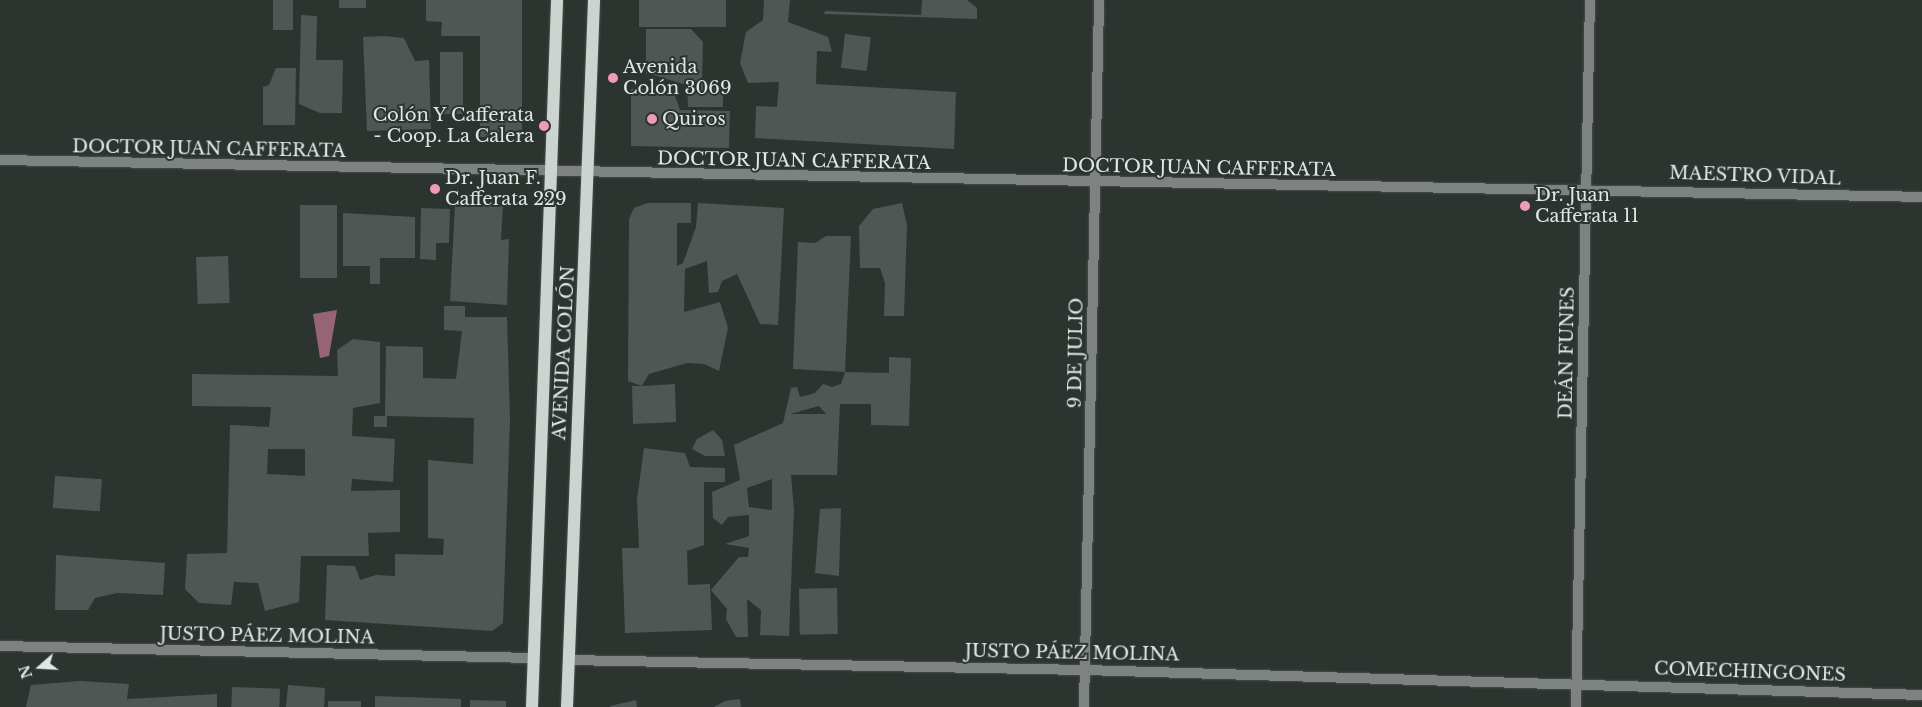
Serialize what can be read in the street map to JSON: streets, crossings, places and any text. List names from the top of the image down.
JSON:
{
  "streets": {
    "main road": ["AVENIDA COLÓN"],
    "street": [
      "DOCTOR JUAN CAFFERATA",
      "MAESTRO VIDAL",
      "9 DE JULIO",
      "DEÁN FUNES",
      "JUSTO PÁEZ MOLINA",
      "COMECHINGONES"
    ]
  },
  "crossings": [
    ["DOCTOR JUAN CAFFERATA", "MAESTRO VIDAL"],
    ["DOCTOR JUAN CAFFERATA", "AVENIDA COLÓN"],
    ["DOCTOR JUAN CAFFERATA", "9 DE JULIO"],
    ["DOCTOR JUAN CAFFERATA", "DEÁN FUNES"],
    ["MAESTRO VIDAL", "DEÁN FUNES"],
    ["AVENIDA COLÓN", "JUSTO PÁEZ MOLINA"],
    ["9 DE JULIO", "JUSTO PÁEZ MOLINA"],
    ["DEÁN FUNES", "JUSTO PÁEZ MOLINA"],
    ["DEÁN FUNES", "COMECHINGONES"],
    ["JUSTO PÁEZ MOLINA", "COMECHINGONES"]
  ],
  "places": [
    "Avenida Colón 3069",
    "Quiros",
    "Colón Y Cafferata - Coop. La Calera",
    "Dr. Juan F. Cafferata 229",
    "Dr. Juan Cafferata 11"
  ],
  "north": "left"
}
